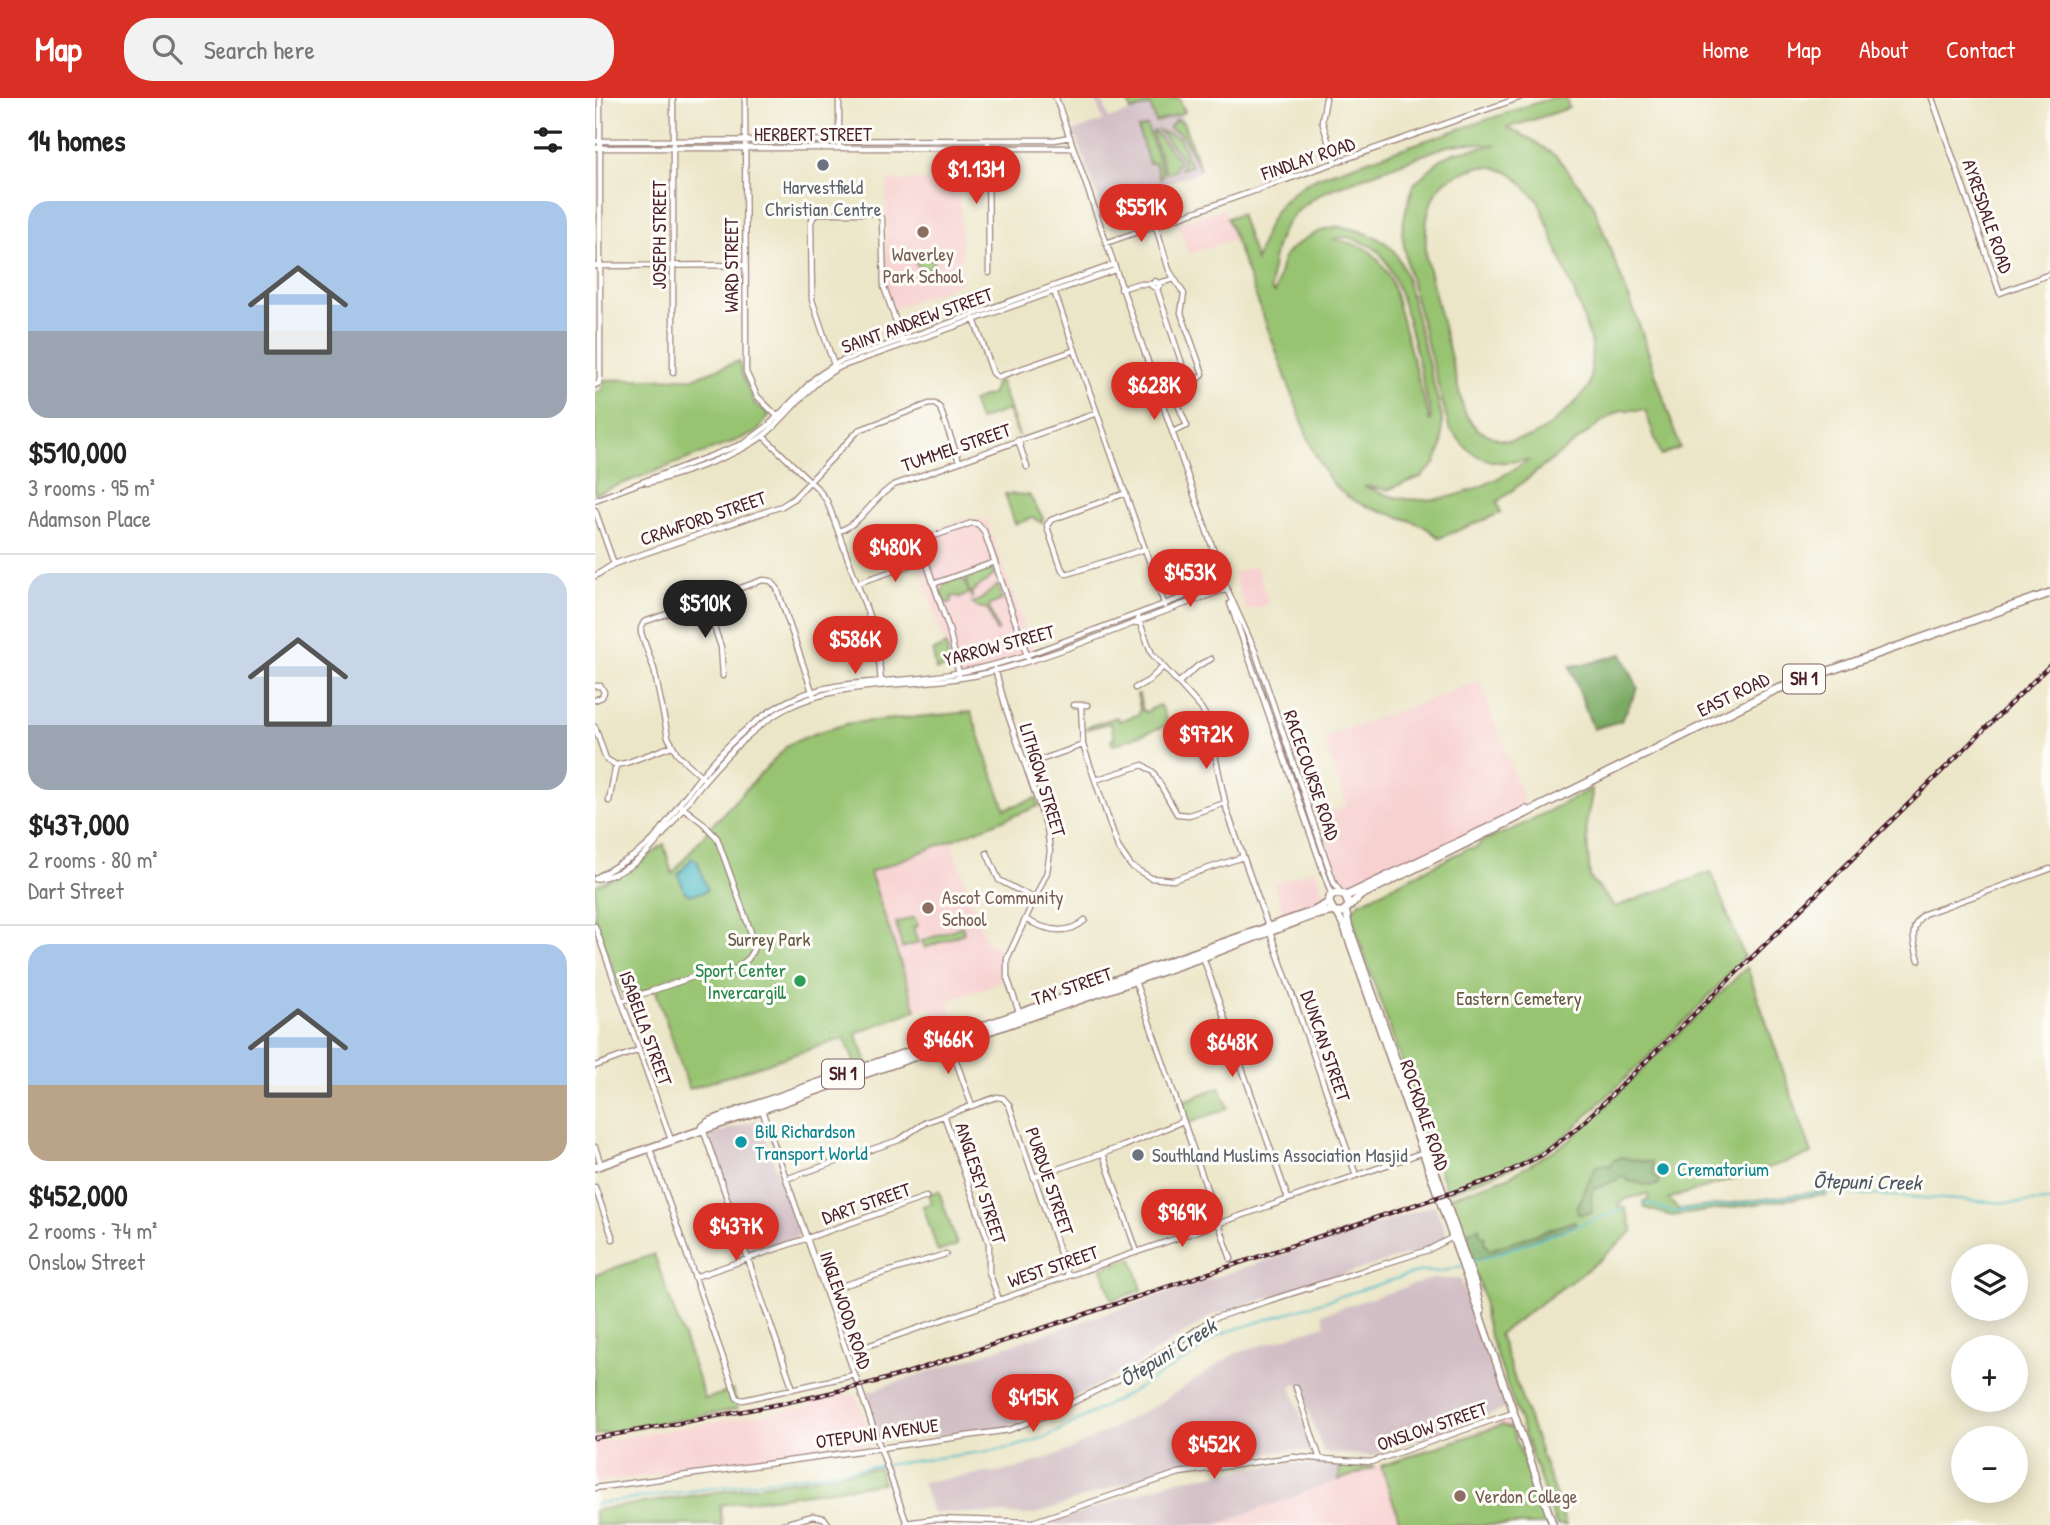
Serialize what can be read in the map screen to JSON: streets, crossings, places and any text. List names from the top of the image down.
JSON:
{
  "streets": {
    "highway": ["SH 1", "EAST ROAD", "TAY STREET"],
    "main road": ["ROCKDALE ROAD"],
    "street": [
      "HERBERT STREET",
      "FINDLAY ROAD",
      "AYRESDALE ROAD",
      "JOSEPH STREET",
      "WARD STREET",
      "SAINT ANDREW STREET",
      "TUMMEL STREET",
      "CRAWFORD STREET",
      "YARROW STREET",
      "RACECOURSE ROAD",
      "LITHGOW STREET",
      "ISABELLA STREET",
      "DUNCAN STREET",
      "PURDUE STREET",
      "ANGLESEY STREET",
      "DART STREET",
      "WEST STREET",
      "INGLEWOOD ROAD",
      "ONSLOW STREET",
      "OTEPUNI AVENUE"
    ]
  },
  "crossings": [
    ["HERBERT STREET", "JOSEPH STREET"],
    ["HERBERT STREET", "WARD STREET"],
    ["HERBERT STREET", "RACECOURSE ROAD"],
    ["FINDLAY ROAD", "RACECOURSE ROAD"],
    ["WARD STREET", "SAINT ANDREW STREET"],
    ["SAINT ANDREW STREET", "RACECOURSE ROAD"],
    ["TUMMEL STREET", "CRAWFORD STREET"],
    ["YARROW STREET", "RACECOURSE ROAD"],
    ["YARROW STREET", "LITHGOW STREET"],
    ["YARROW STREET", "DUNCAN STREET"],
    ["SH 1", "EAST ROAD"],
    ["SH 1", "RACECOURSE ROAD"],
    ["SH 1", "TAY STREET"],
    ["SH 1", "ROCKDALE ROAD"],
    ["EAST ROAD", "RACECOURSE ROAD"],
    ["EAST ROAD", "TAY STREET"],
    ["EAST ROAD", "ROCKDALE ROAD"],
    ["RACECOURSE ROAD", "TAY STREET"],
    ["RACECOURSE ROAD", "ROCKDALE ROAD"],
    ["LITHGOW STREET", "TAY STREET"],
    ["TAY STREET", "ISABELLA STREET"],
    ["TAY STREET", "DUNCAN STREET"],
    ["TAY STREET", "ROCKDALE ROAD"],
    ["TAY STREET", "INGLEWOOD ROAD"],
    ["DUNCAN STREET", "WEST STREET"],
    ["ROCKDALE ROAD", "WEST STREET"],
    ["ROCKDALE ROAD", "ONSLOW STREET"],
    ["ROCKDALE ROAD", "OTEPUNI AVENUE"],
    ["PURDUE STREET", "WEST STREET"],
    ["ANGLESEY STREET", "WEST STREET"],
    ["DART STREET", "INGLEWOOD ROAD"],
    ["WEST STREET", "INGLEWOOD ROAD"],
    ["INGLEWOOD ROAD", "ONSLOW STREET"],
    ["INGLEWOOD ROAD", "OTEPUNI AVENUE"]
  ],
  "water": ["Ōtepuni Creek"],
  "parks": ["Surrey Park", "Eastern Cemetery"],
  "places": [
    "Harvestfield Christian Centre",
    "Waverley Park School",
    "Ascot Community School",
    "Sport Center Invercargill",
    "Bill Richardson Transport World",
    "Southland Muslims Association Masjid",
    "Crematorium",
    "Verdon College"
  ],
  "page": {
    "header": "Map",
    "search": "Search here",
    "nav": [
      "Home",
      "Map",
      "About",
      "Contact"
    ],
    "heading": "14 homes",
    "price": [
      "$1.13M",
      "$551K",
      "$628K",
      "$480K",
      "$453K",
      "$510K",
      "$586K",
      "$972K",
      "$466K",
      "$648K",
      "$969K",
      "$437K",
      "$415K",
      "$452K"
    ],
    "list": [
      {
        "name": "$510,000",
        "note": "3 rooms · 95 m² · Adamson Place"
      },
      {
        "name": "$437,000",
        "note": "2 rooms · 80 m² · Dart Street"
      },
      {
        "name": "$452,000",
        "note": "2 rooms · 74 m² · Onslow Street"
      }
    ],
    "map_buttons": ["+", "−"]
  }
}
